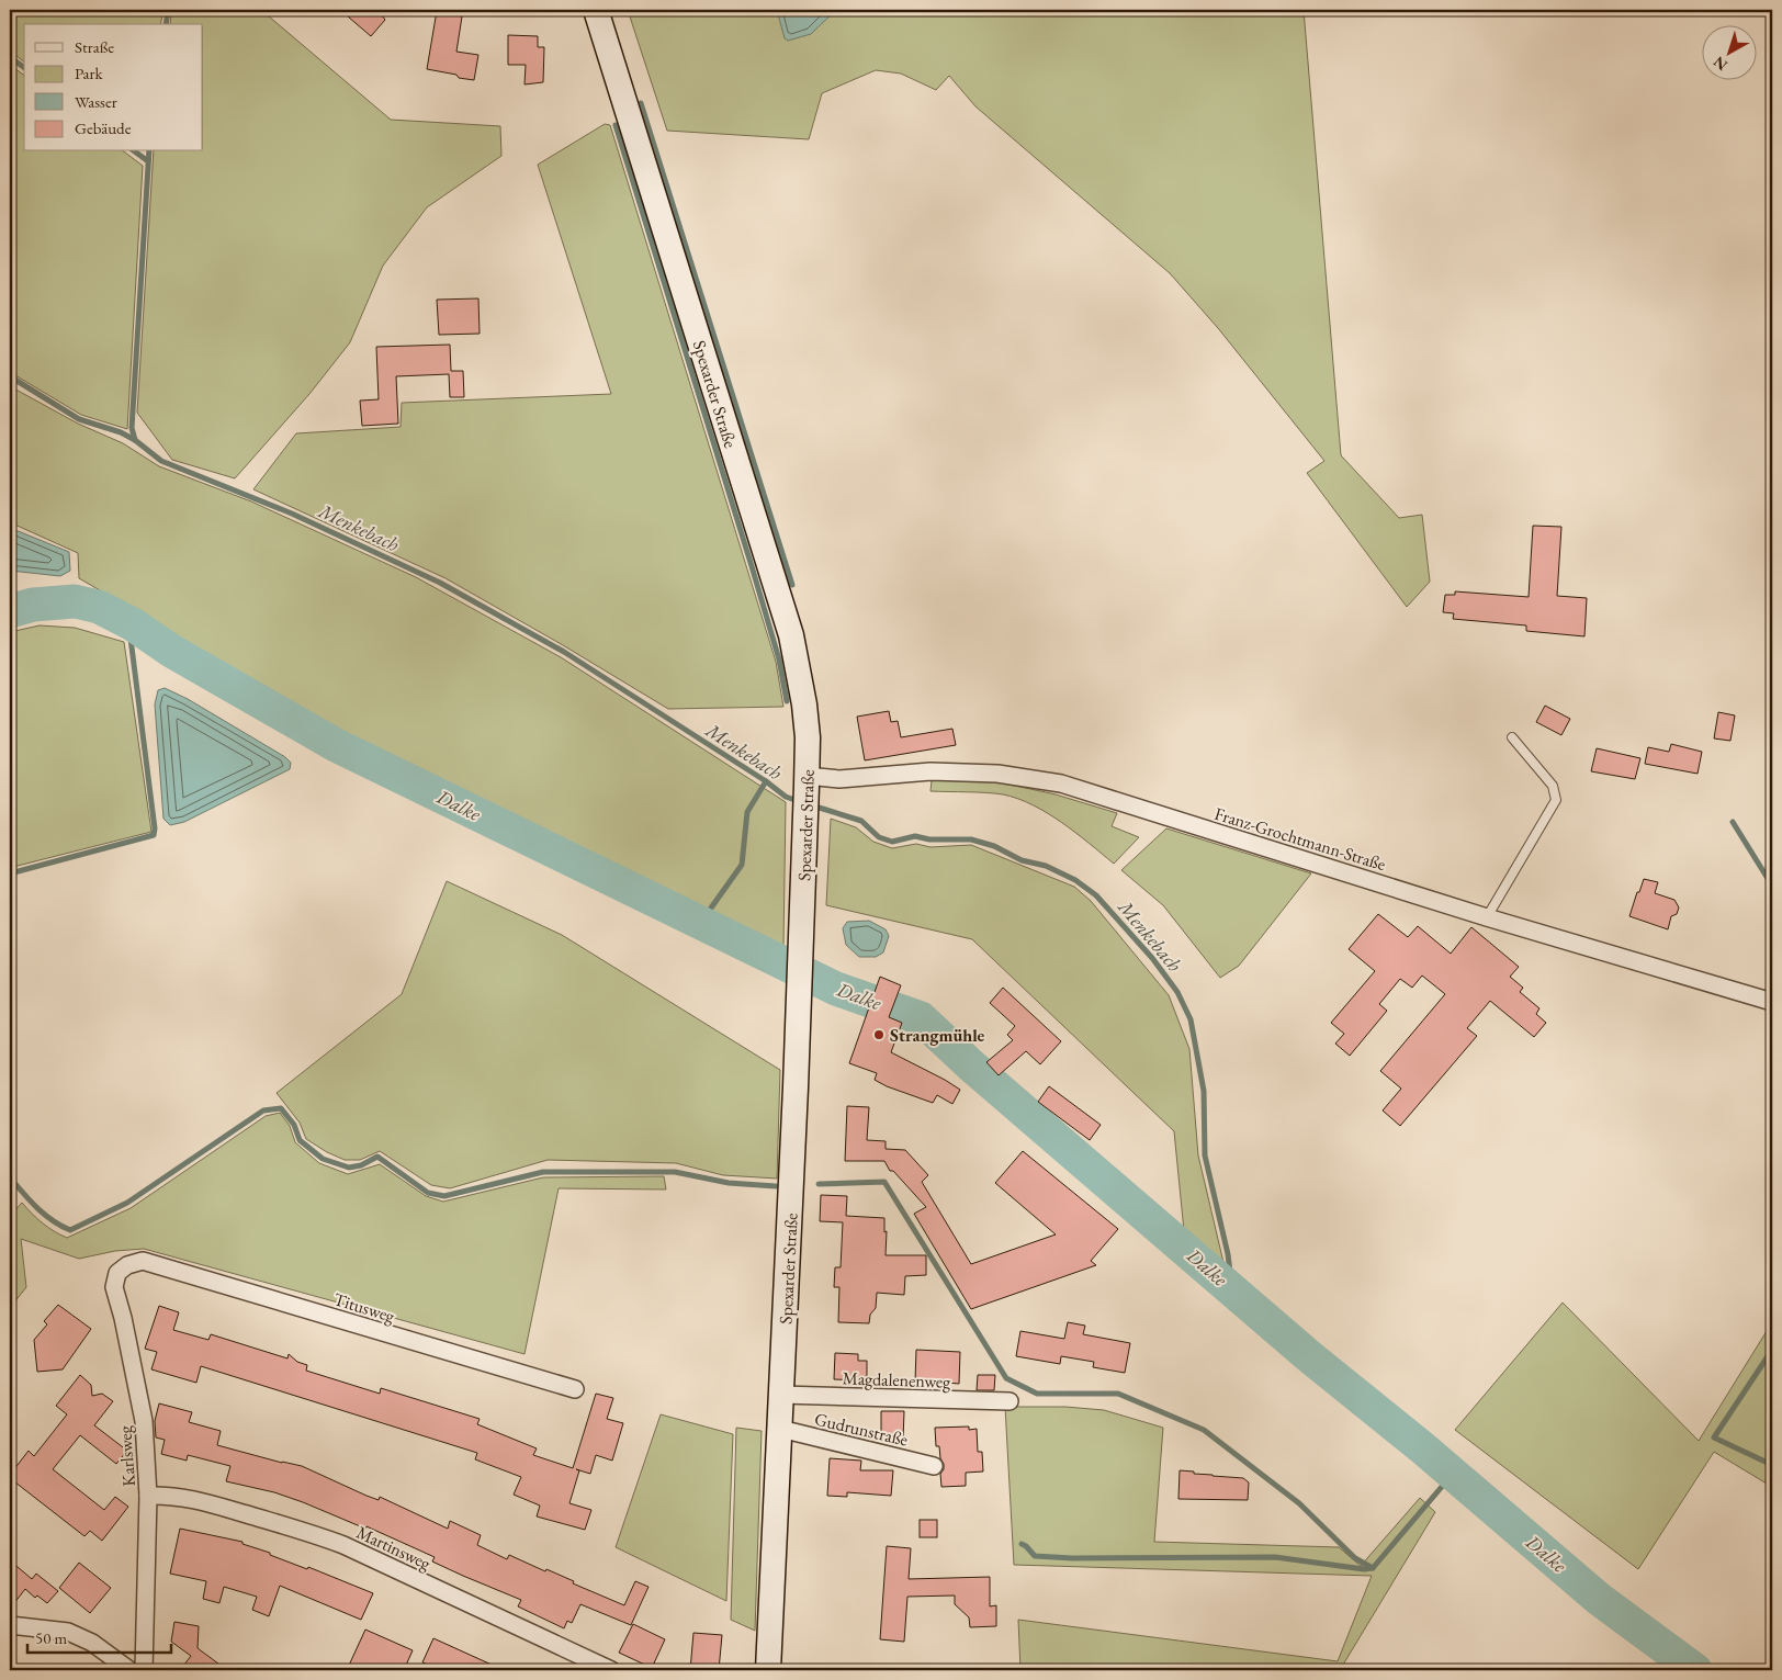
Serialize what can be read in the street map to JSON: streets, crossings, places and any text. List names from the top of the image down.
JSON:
{
  "streets": {
    "main road": ["Spexarder Straße"],
    "street": [
      "Franz-Grochtmann-Straße",
      "Titusweg",
      "Magdalenenweg",
      "Gudrunstraße",
      "Karlsweg",
      "Martinsweg"
    ]
  },
  "crossings": [
    ["Spexarder Straße", "Franz-Grochtmann-Straße"],
    ["Spexarder Straße", "Magdalenenweg"],
    ["Spexarder Straße", "Gudrunstraße"],
    ["Titusweg", "Karlsweg"],
    ["Karlsweg", "Martinsweg"]
  ],
  "water": ["Menkebach", "Dalke"],
  "places": ["Strangmühle"],
  "legend": [
    "Straße",
    "Park",
    "Wasser",
    "Gebäude"
  ],
  "scale_bar": "50 m",
  "north": "bottom left"
}
